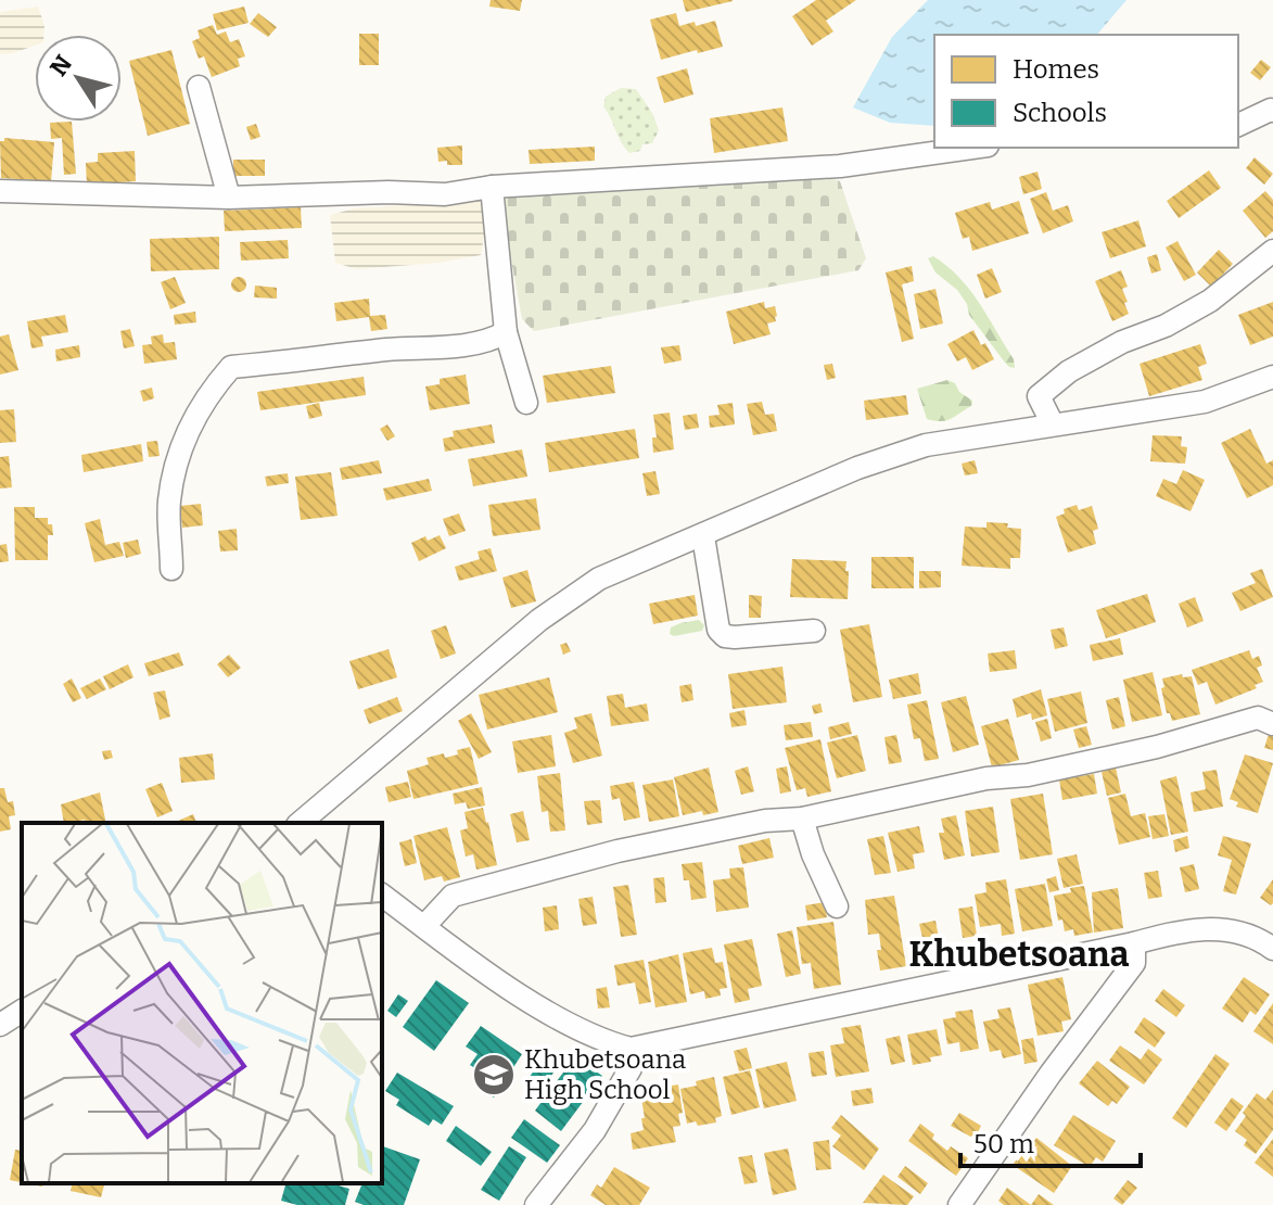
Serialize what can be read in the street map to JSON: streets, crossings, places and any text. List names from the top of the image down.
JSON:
{
  "districts": ["Khubetsoana"],
  "places": {
    "school or university": ["Khubetsoana High School"]
  },
  "legend": ["Homes", "Schools"],
  "scale_bar": "50 m",
  "north": "top left"
}
